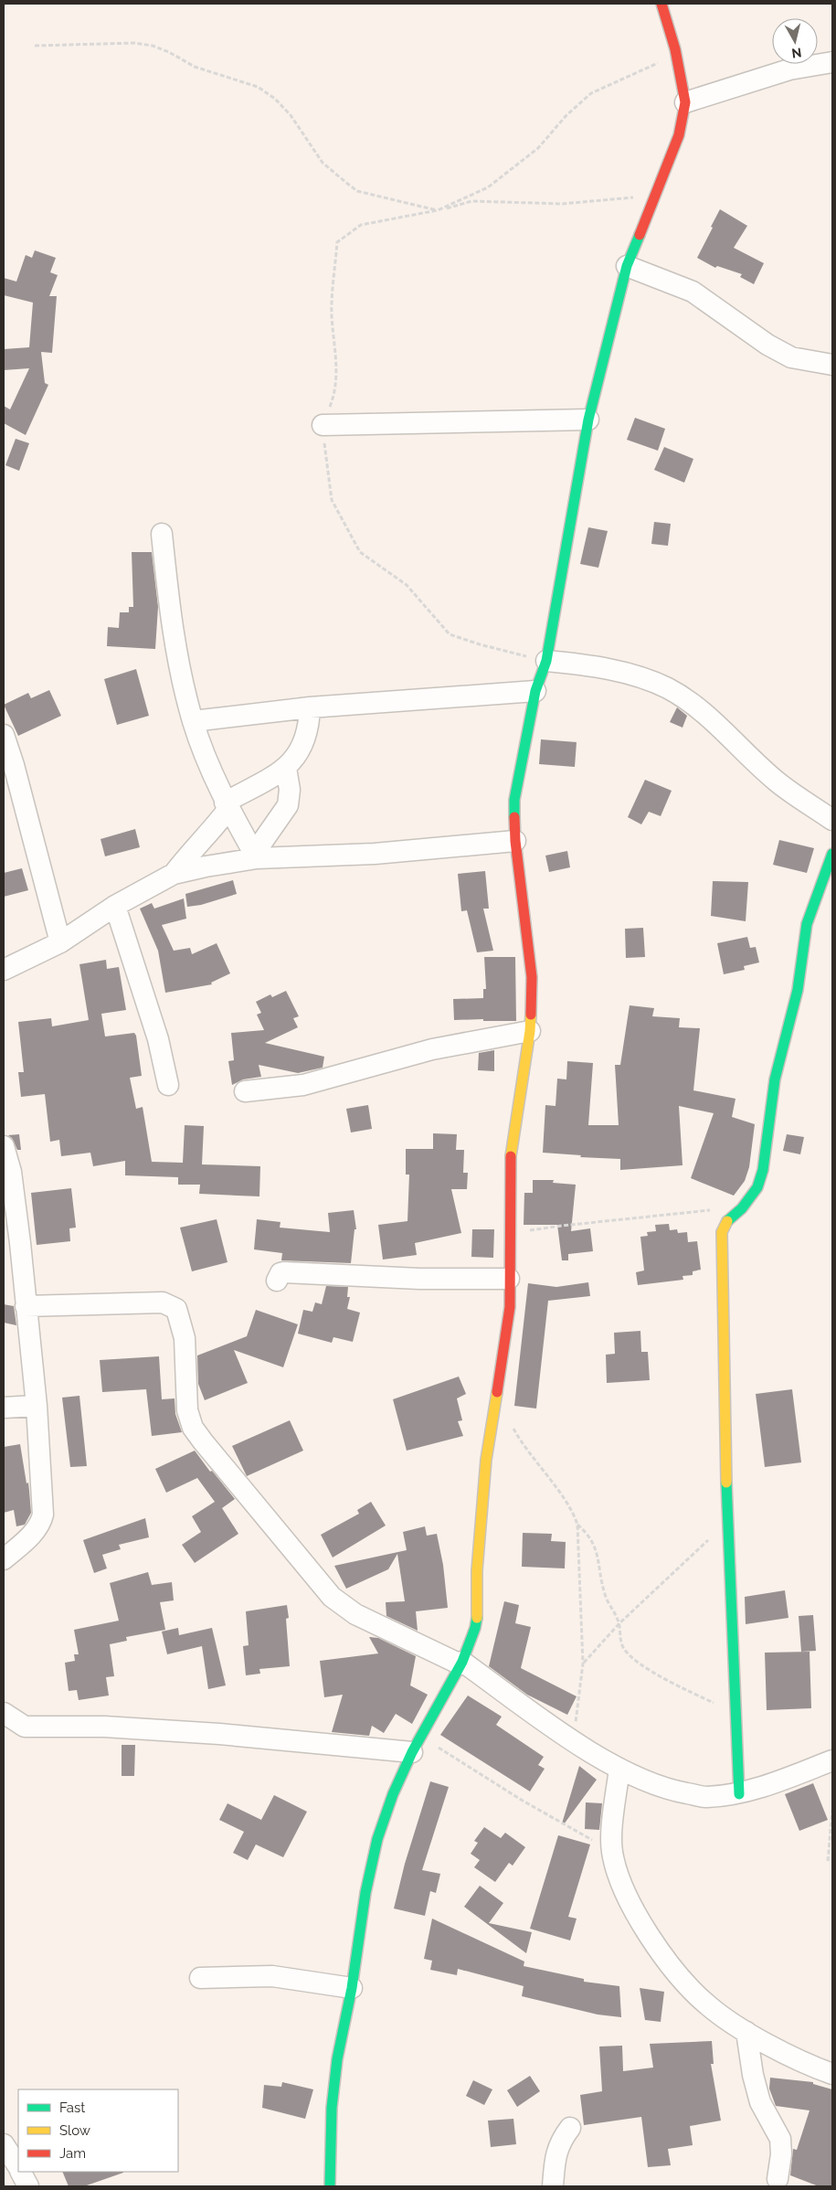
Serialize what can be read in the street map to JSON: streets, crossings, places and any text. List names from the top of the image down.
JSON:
{
  "legend": ["Fast", "Slow", "Jam"],
  "north": "bottom"
}
